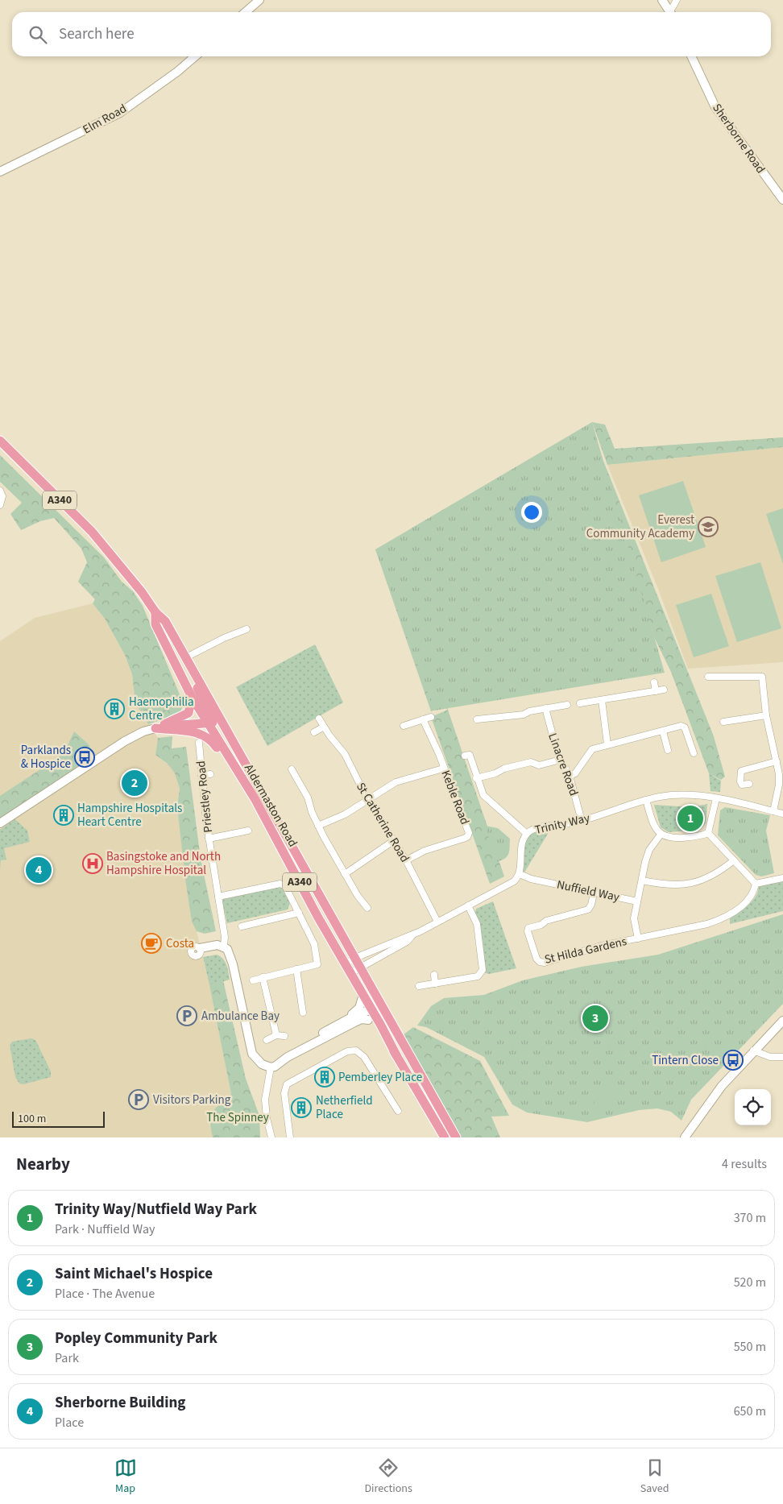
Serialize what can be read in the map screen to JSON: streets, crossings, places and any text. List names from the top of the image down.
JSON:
{
  "streets": {
    "main road": ["A340", "Aldermaston Road"],
    "street": [
      "Elm Road",
      "Sherborne Road",
      "Linacre Road",
      "Priestley Road",
      "Keble Road",
      "St Catherine Road",
      "Trinity Way",
      "Nuffield Way",
      "St Hilda Gardens"
    ]
  },
  "crossings": [
    ["A340", "Aldermaston Road"],
    ["Linacre Road", "Trinity Way"],
    ["Keble Road", "St Catherine Road"],
    ["Trinity Way", "Nuffield Way"],
    ["Nuffield Way", "St Hilda Gardens"]
  ],
  "parks": ["The Spinney"],
  "places": {
    "school or university": ["Everest Community Academy"],
    "building": [
      "Haemophilia Centre",
      "Hampshire Hospitals Heart Centre",
      "Pemberley Place",
      "Netherfield Place"
    ],
    "bus stop": ["Parklands & Hospice", "Tintern Close"],
    "hospital": ["Basingstoke and North Hampshire Hospital"],
    "cafe": ["Costa"],
    "parking": ["Ambulance Bay", "Visitors Parking"]
  },
  "scale_bar": "100 m",
  "page": {
    "search": "Search here",
    "pins": [
      "2",
      "1",
      "4",
      "3"
    ],
    "scale": "100 m",
    "heading": ["Nearby", "4 results"],
    "list": [
      {
        "mark": "1",
        "name": "Trinity Way/Nutfield Way Park",
        "note": "Park · Nuffield Way",
        "value": "370 m"
      },
      {
        "mark": "2",
        "name": "Saint Michael's Hospice",
        "note": "Place · The Avenue",
        "value": "520 m"
      },
      {
        "mark": "3",
        "name": "Popley Community Park",
        "note": "Park",
        "value": "550 m"
      },
      {
        "mark": "4",
        "name": "Sherborne Building",
        "note": "Place",
        "value": "650 m"
      }
    ],
    "nav": ["Map", "Directions", "Saved"]
  }
}
